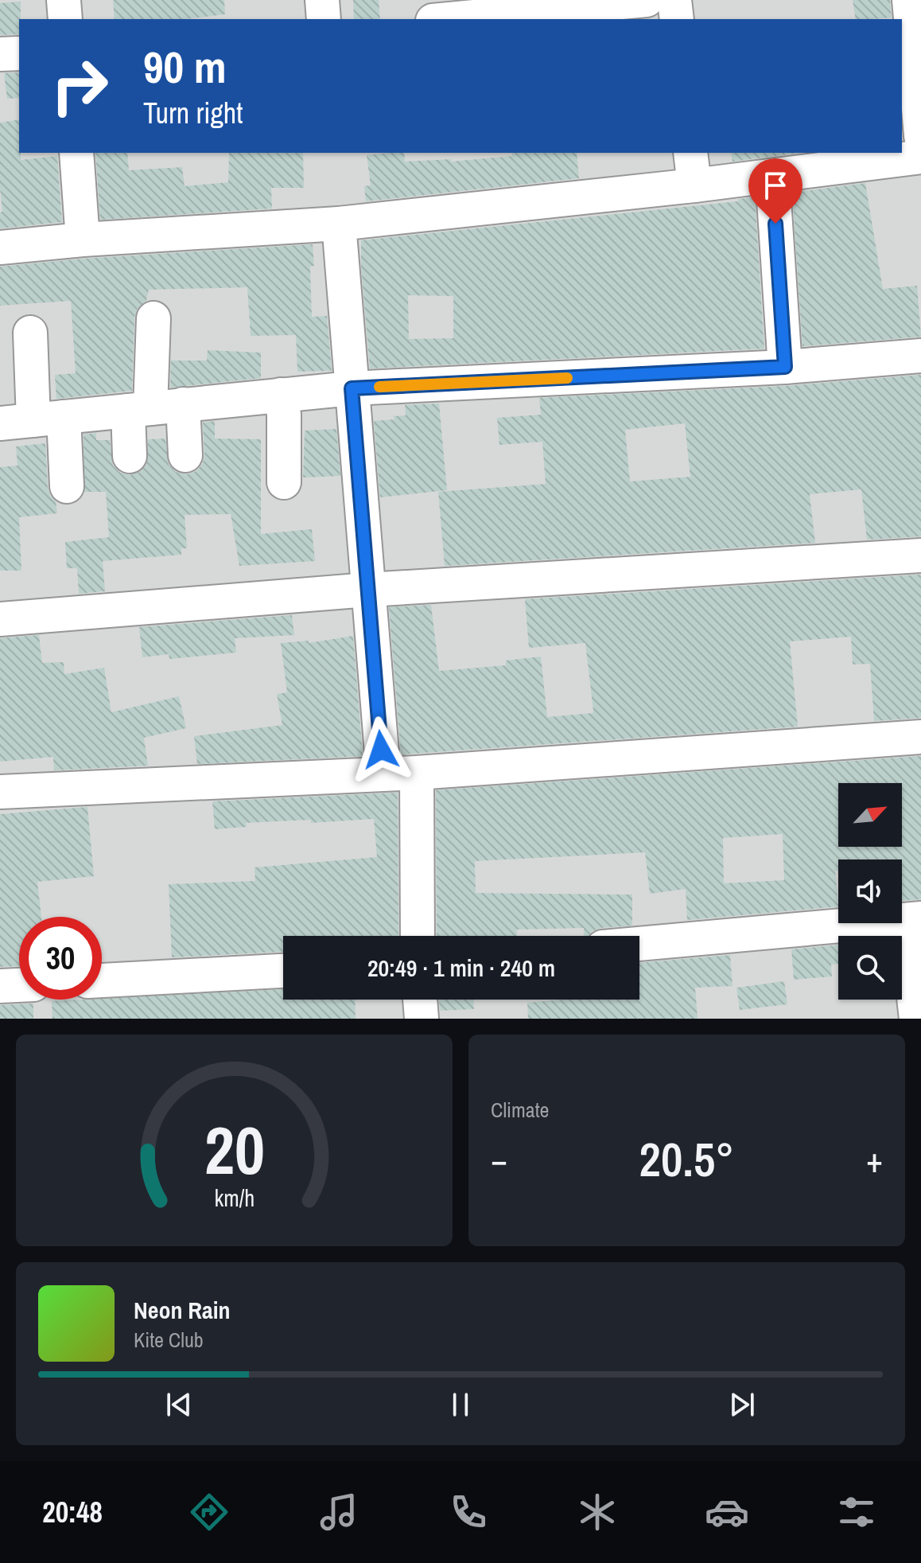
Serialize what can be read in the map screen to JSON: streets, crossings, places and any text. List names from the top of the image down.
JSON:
{
  "north": "top right",
  "page": {
    "turn": ["90 m", "Turn right"],
    "limit": "30",
    "trip": "20:49 · 1 min · 240 m",
    "tile": "Climate",
    "heat": ["−", "20.5°", "+"],
    "song": ["Neon Rain", "Kite Club"],
    "tabs": "20:48",
    "gauge": ["20", "km/h"]
  }
}
